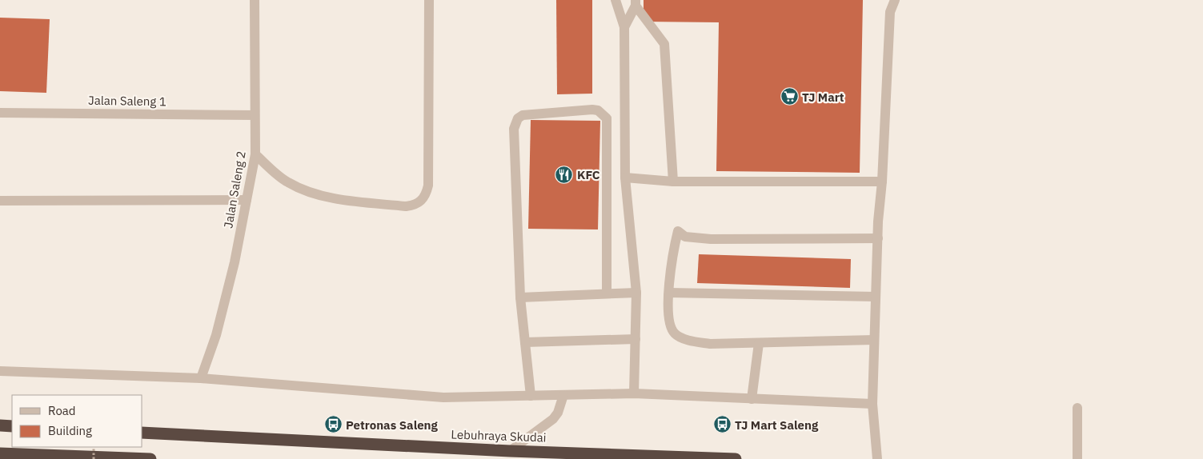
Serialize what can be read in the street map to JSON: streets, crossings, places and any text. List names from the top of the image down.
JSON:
{
  "streets": {
    "highway": ["Lebuhraya Skudai"],
    "street": ["Jalan Saleng 1", "Jalan Saleng 2"]
  },
  "crossings": [
    ["Jalan Saleng 1", "Jalan Saleng 2"]
  ],
  "places": {
    "supermarket": ["TJ Mart"],
    "restaurant": ["KFC"],
    "bus stop": ["Petronas Saleng", "TJ Mart Saleng"]
  },
  "legend": ["Road", "Building"]
}
